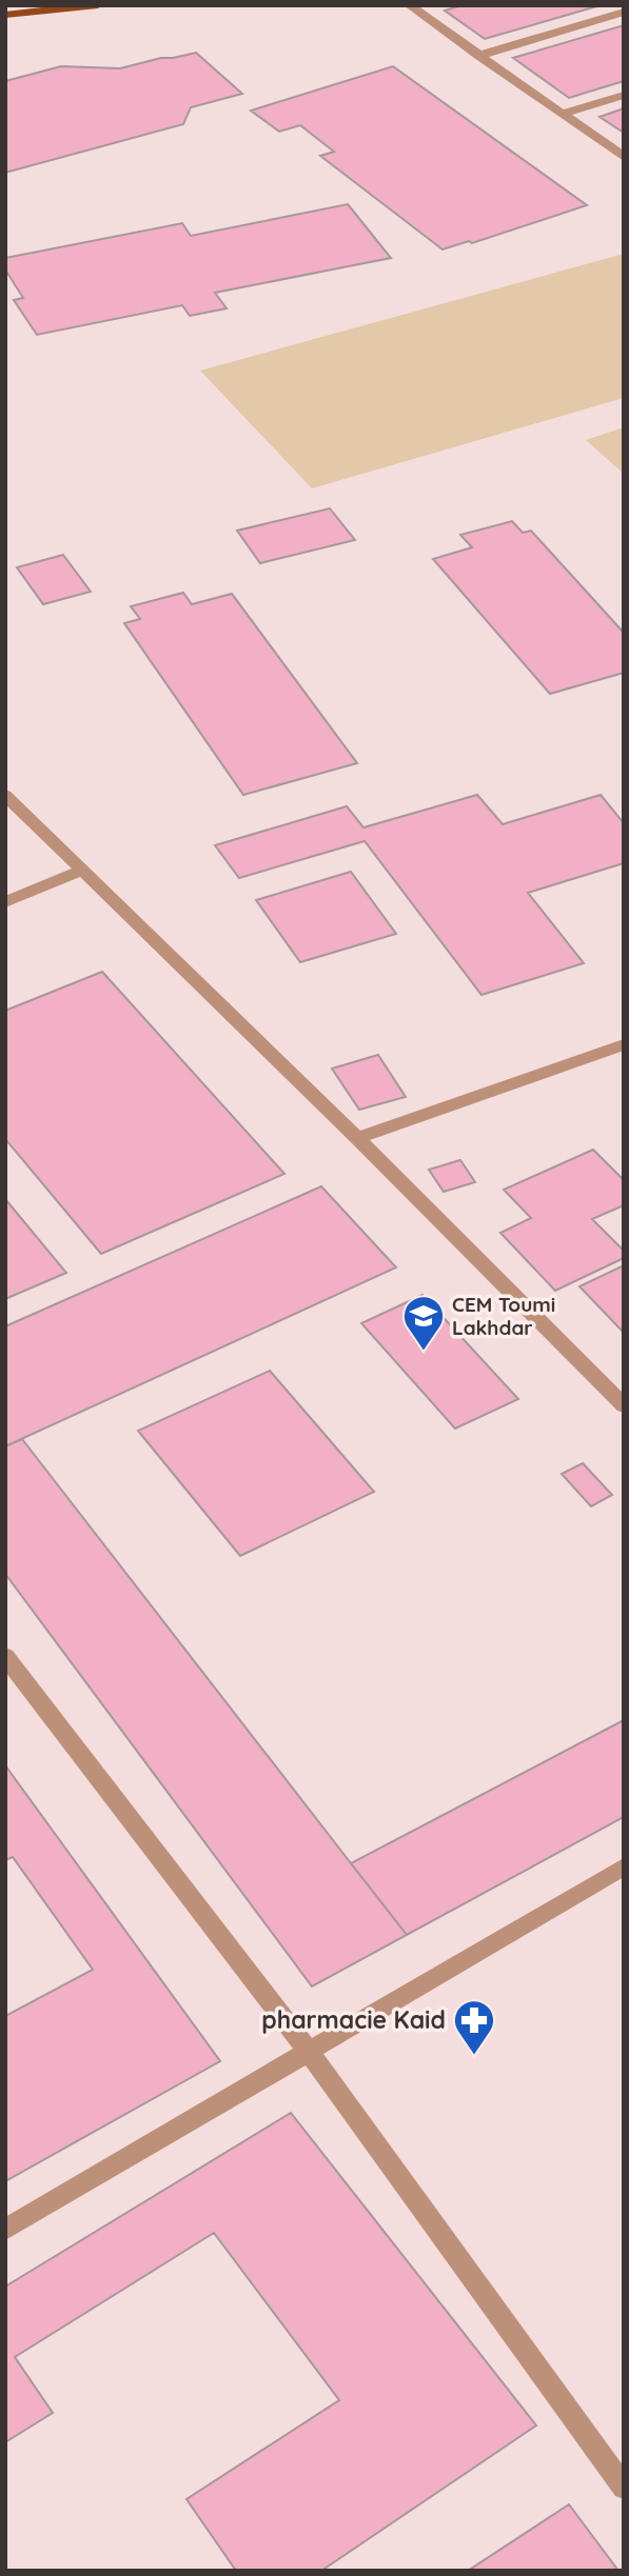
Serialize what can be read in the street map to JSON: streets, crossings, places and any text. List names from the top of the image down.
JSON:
{
  "places": {
    "school or university": ["CEM Toumi Lakhdar"],
    "pharmacy": ["pharmacie Kaid"]
  }
}
